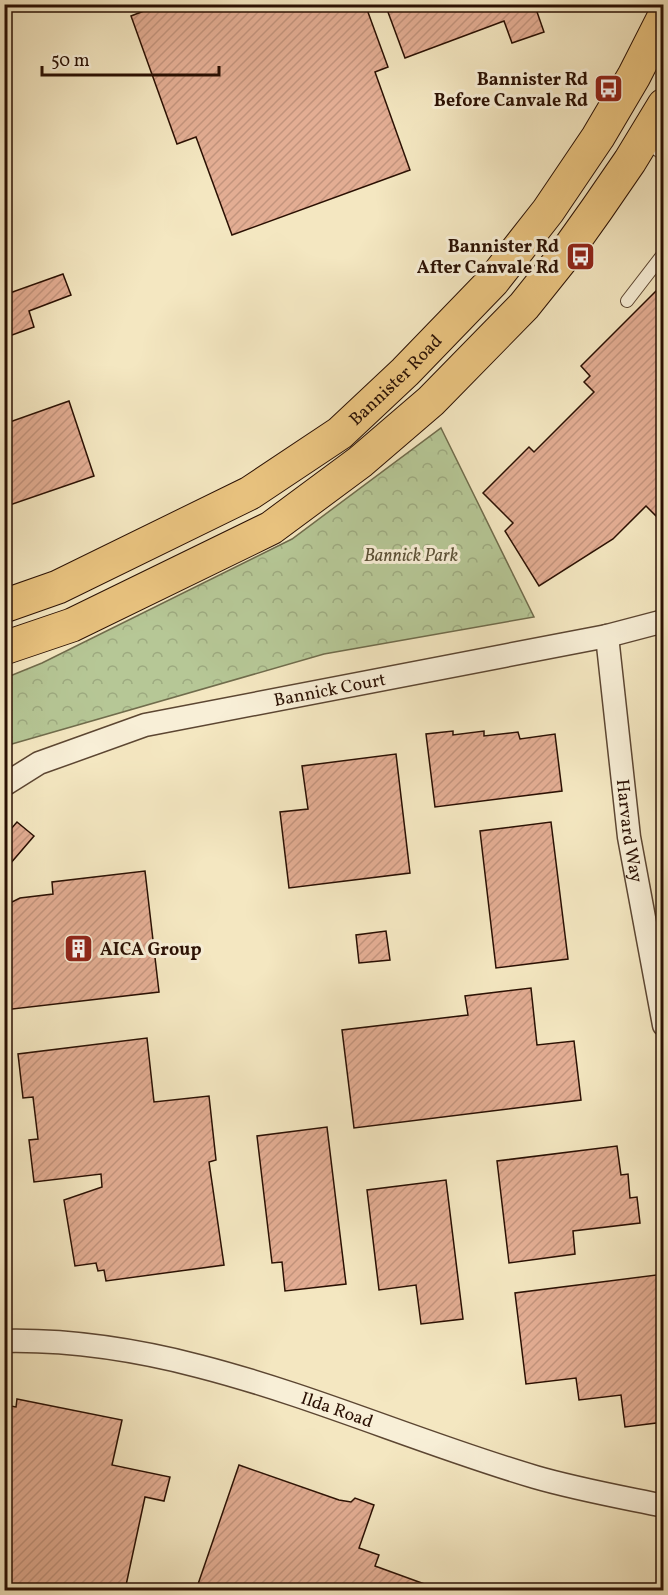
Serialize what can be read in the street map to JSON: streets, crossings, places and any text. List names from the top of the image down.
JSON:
{
  "streets": {
    "main road": ["Bannister Road"],
    "street": ["Bannick Court", "Harvard Way", "Ilda Road"]
  },
  "crossings": [
    ["Bannick Court", "Harvard Way"]
  ],
  "parks": ["Bannick Park"],
  "places": {
    "bus stop": ["Bannister Rd Before Canvale Rd", "Bannister Rd After Canvale Rd"],
    "building": ["AICA Group"]
  },
  "scale_bar": "50 m"
}
